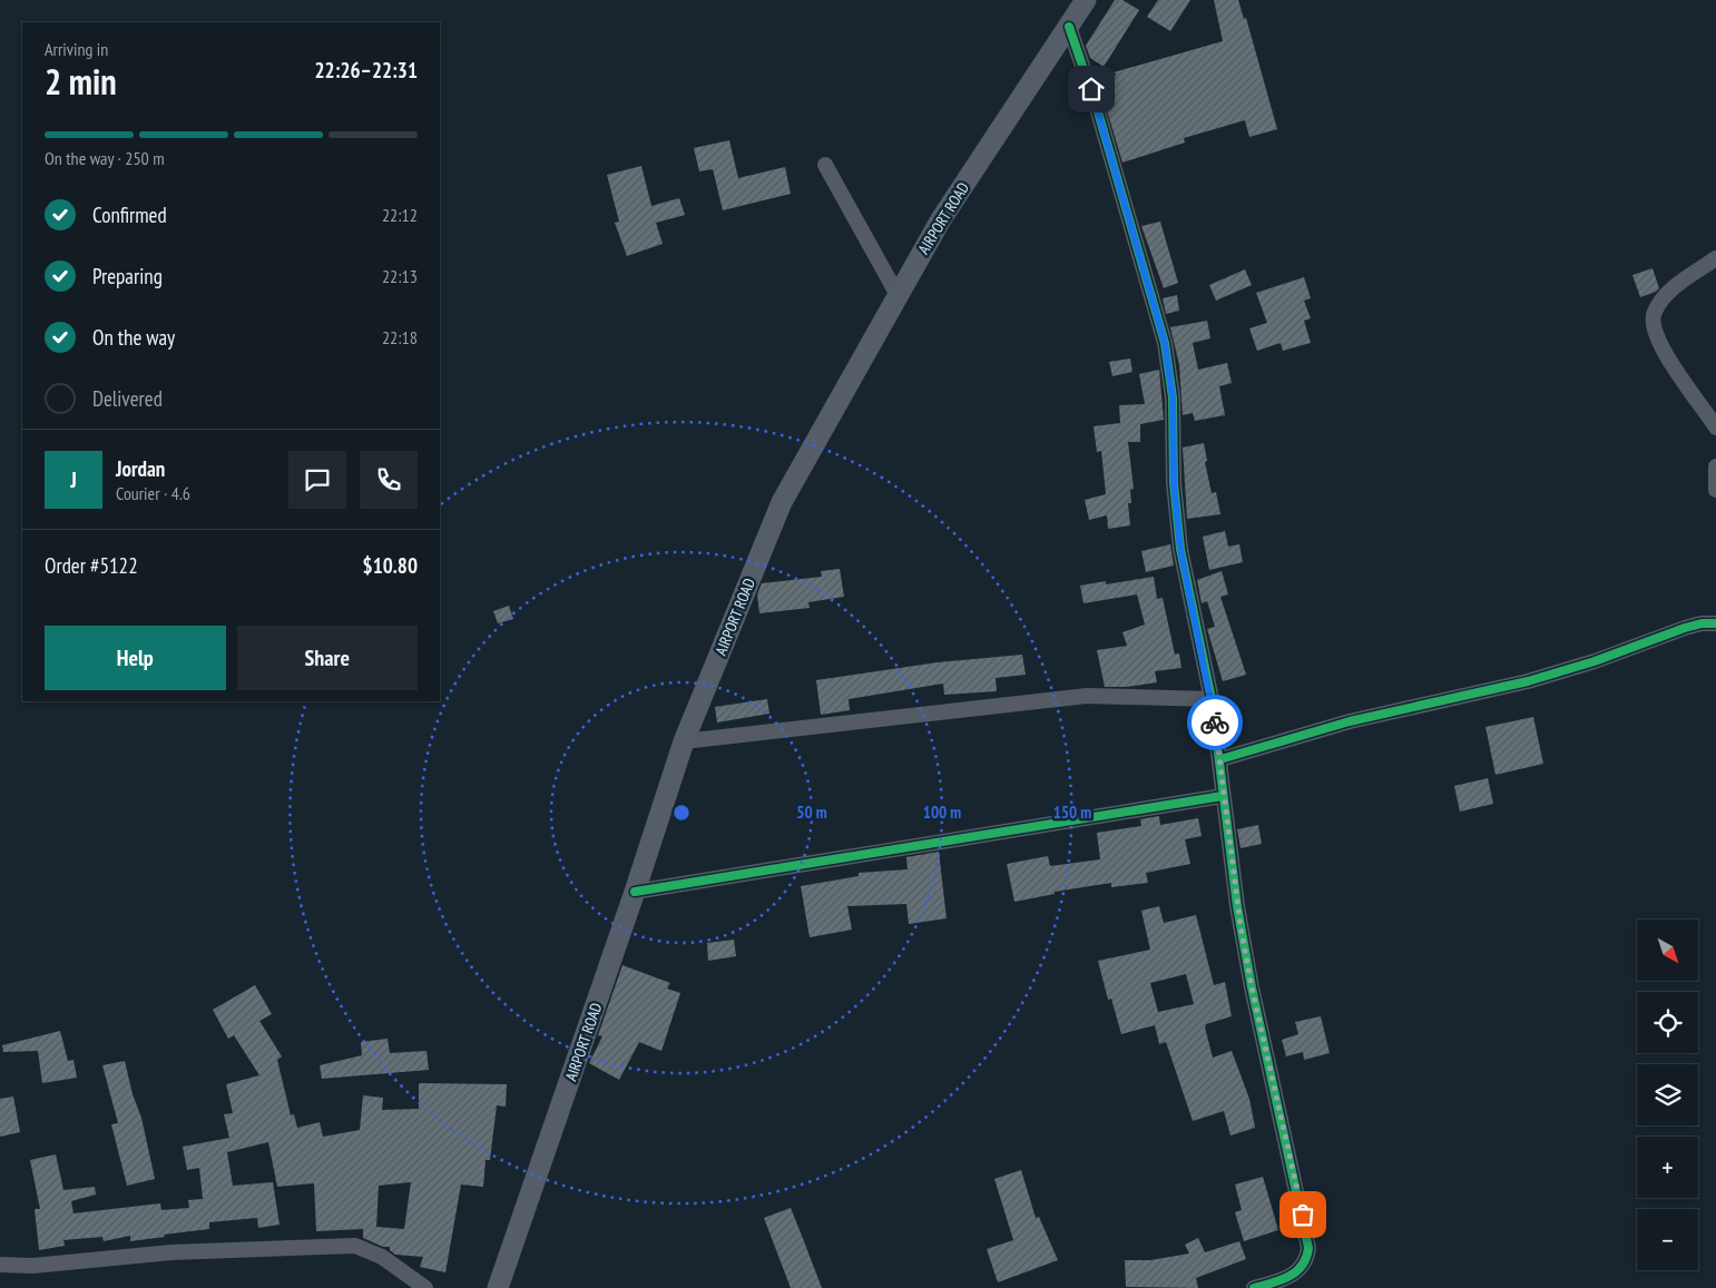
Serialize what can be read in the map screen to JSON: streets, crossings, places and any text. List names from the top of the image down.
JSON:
{
  "streets": {
    "main road": ["AIRPORT ROAD"]
  },
  "north": "bottom right",
  "page": {
    "heading": ["2 min", "Arriving in", "22:26–22:31"],
    "panel": [
      "Jordan",
      "Courier · 4.6",
      "Order #5122",
      "$10.80"
    ],
    "bar": "On the way · 250 m",
    "list": [
      ["Confirmed", "22:12"],
      ["Preparing", "22:13"],
      ["On the way", "22:18"],
      "Delivered"
    ],
    "round": "J",
    "buttons": ["Help", "Share"],
    "map_buttons": ["+", "−"]
  },
  "rings": ["50 m", "100 m", "150 m"]
}
